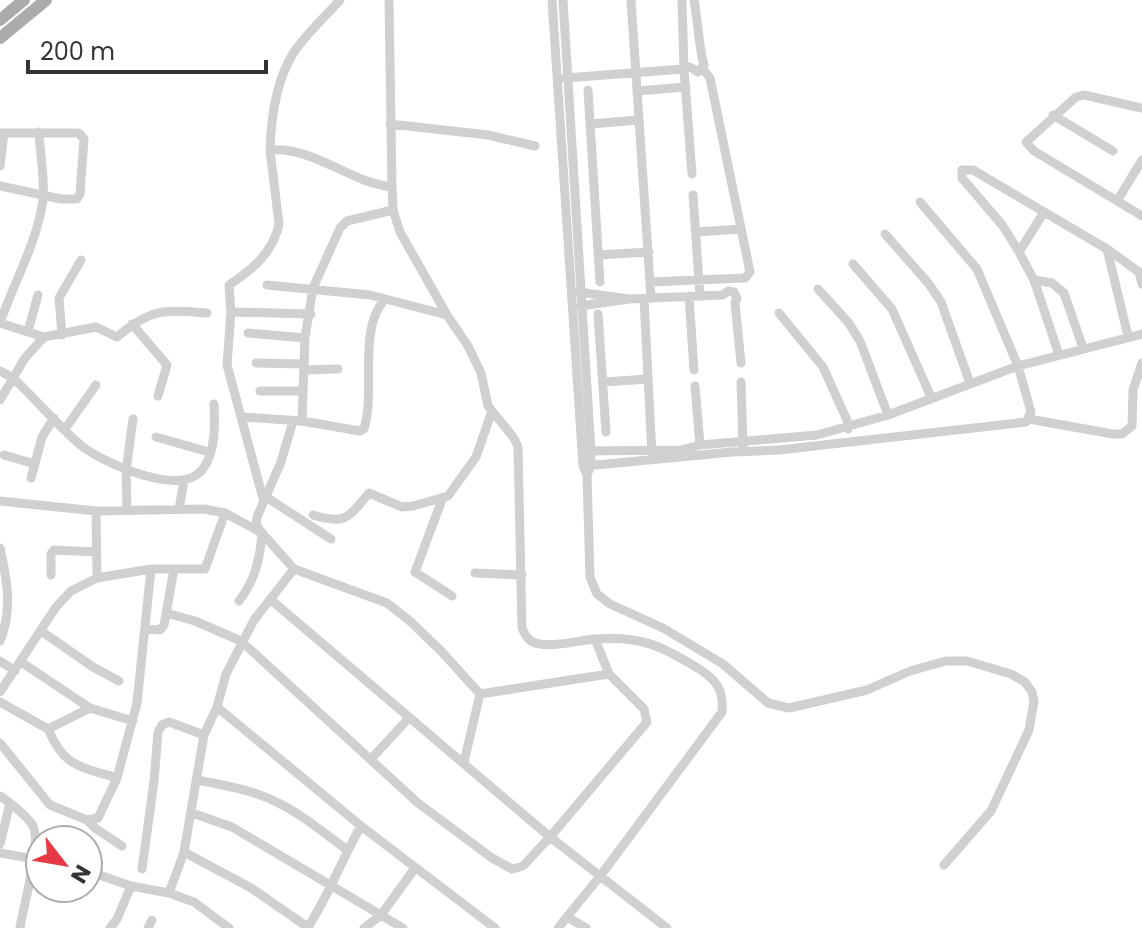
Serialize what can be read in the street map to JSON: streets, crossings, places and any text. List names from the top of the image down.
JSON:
{
  "scale_bar": "200 m",
  "north": "bottom right"
}
